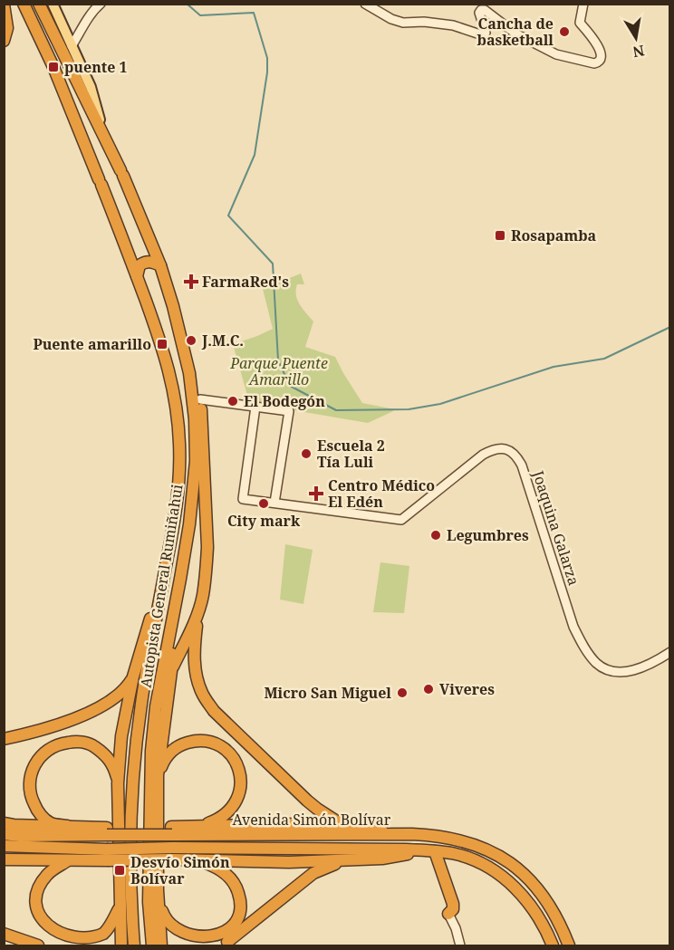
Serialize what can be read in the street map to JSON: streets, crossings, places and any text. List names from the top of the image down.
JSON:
{
  "streets": {
    "highway": ["Autopista General Rumiñahui", "Avenida Simón Bolívar"],
    "street": ["Joaquina Galarza"]
  },
  "parks": ["Parque Puente Amarillo"],
  "places": {
    "other": [
      "Cancha de basketball",
      "J.M.C.",
      "El Bodegón",
      "Escuela 2 Tía Luli",
      "City mark",
      "Legumbres",
      "Viveres",
      "Micro San Miguel"
    ],
    "transit": [
      "puente 1",
      "Rosapamba",
      "Puente amarillo",
      "Desvío Simón Bolívar"
    ],
    "health": ["FarmaRed's", "Centro Médico El Edén"]
  },
  "north": "bottom"
}
